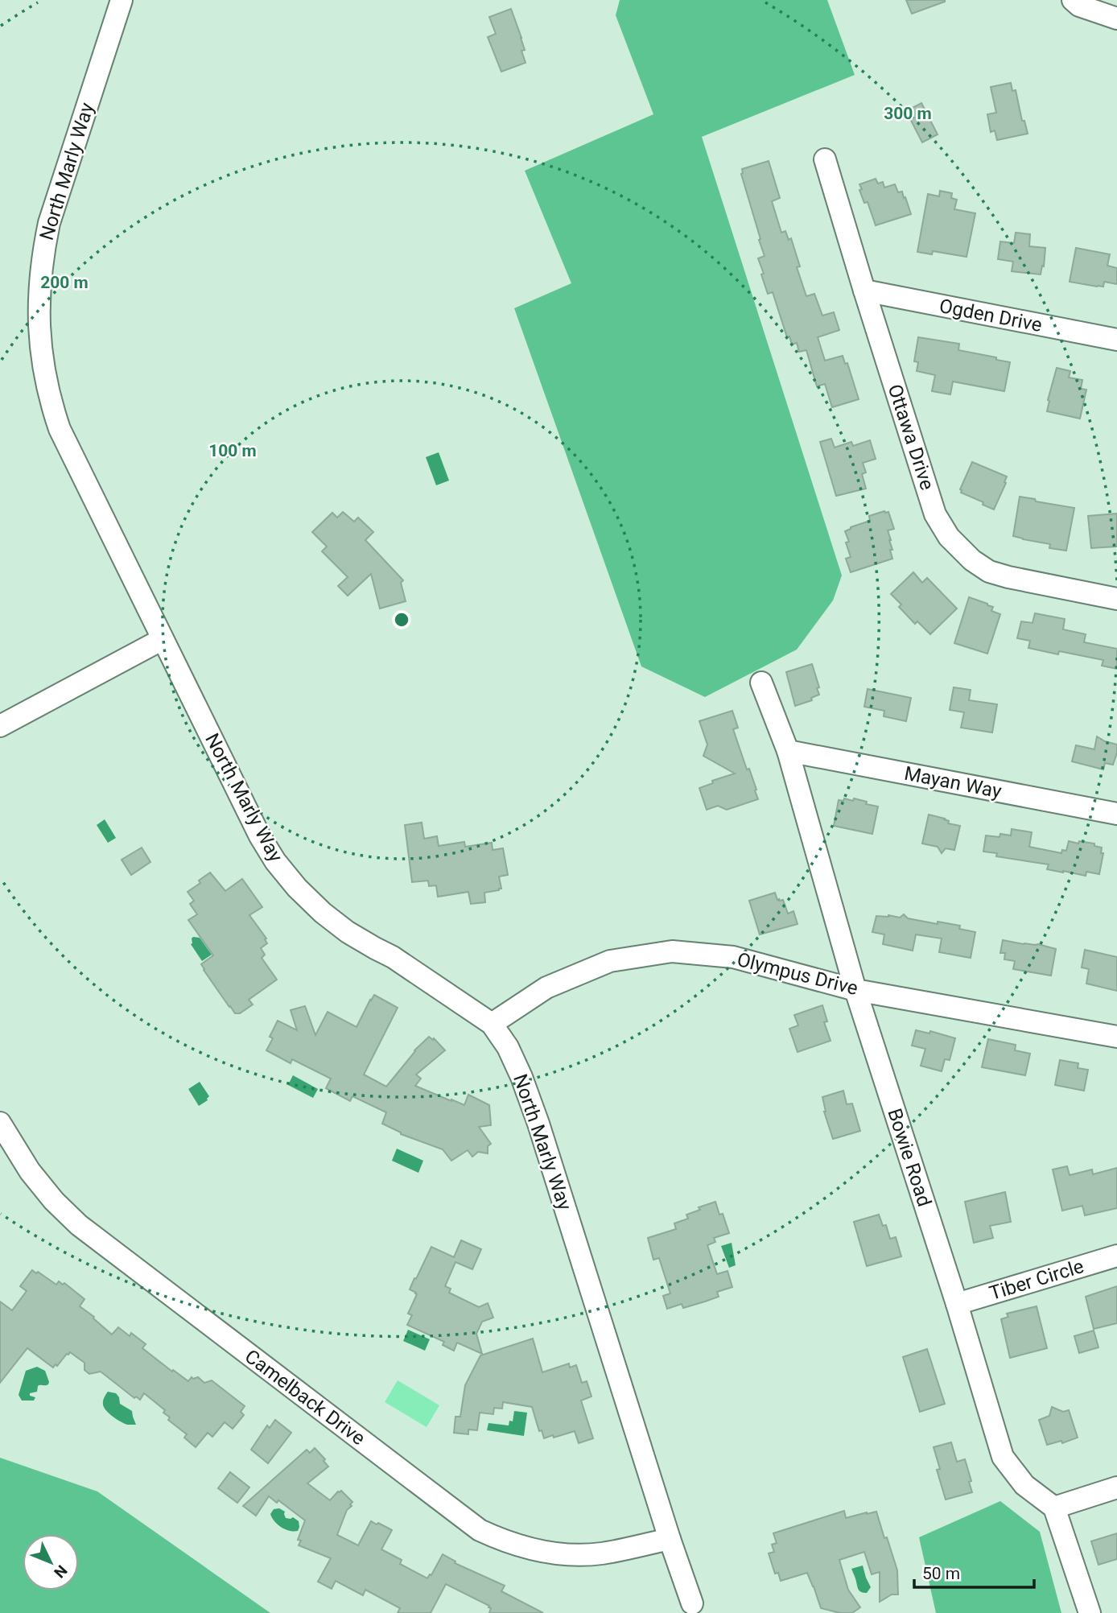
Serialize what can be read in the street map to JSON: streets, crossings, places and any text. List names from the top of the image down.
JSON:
{
  "streets": {
    "street": [
      "North Marly Way",
      "Ogden Drive",
      "Ottawa Drive",
      "Mayan Way",
      "Olympus Drive",
      "Bowie Road",
      "Tiber Circle",
      "Camelback Drive"
    ]
  },
  "crossings": [
    ["North Marly Way", "Olympus Drive"],
    ["North Marly Way", "Camelback Drive"],
    ["Ogden Drive", "Ottawa Drive"],
    ["Mayan Way", "Bowie Road"],
    ["Olympus Drive", "Bowie Road"],
    ["Bowie Road", "Tiber Circle"]
  ],
  "scale_bar": "50 m",
  "north": "bottom right",
  "rings": ["300 m", "200 m", "100 m"]
}
